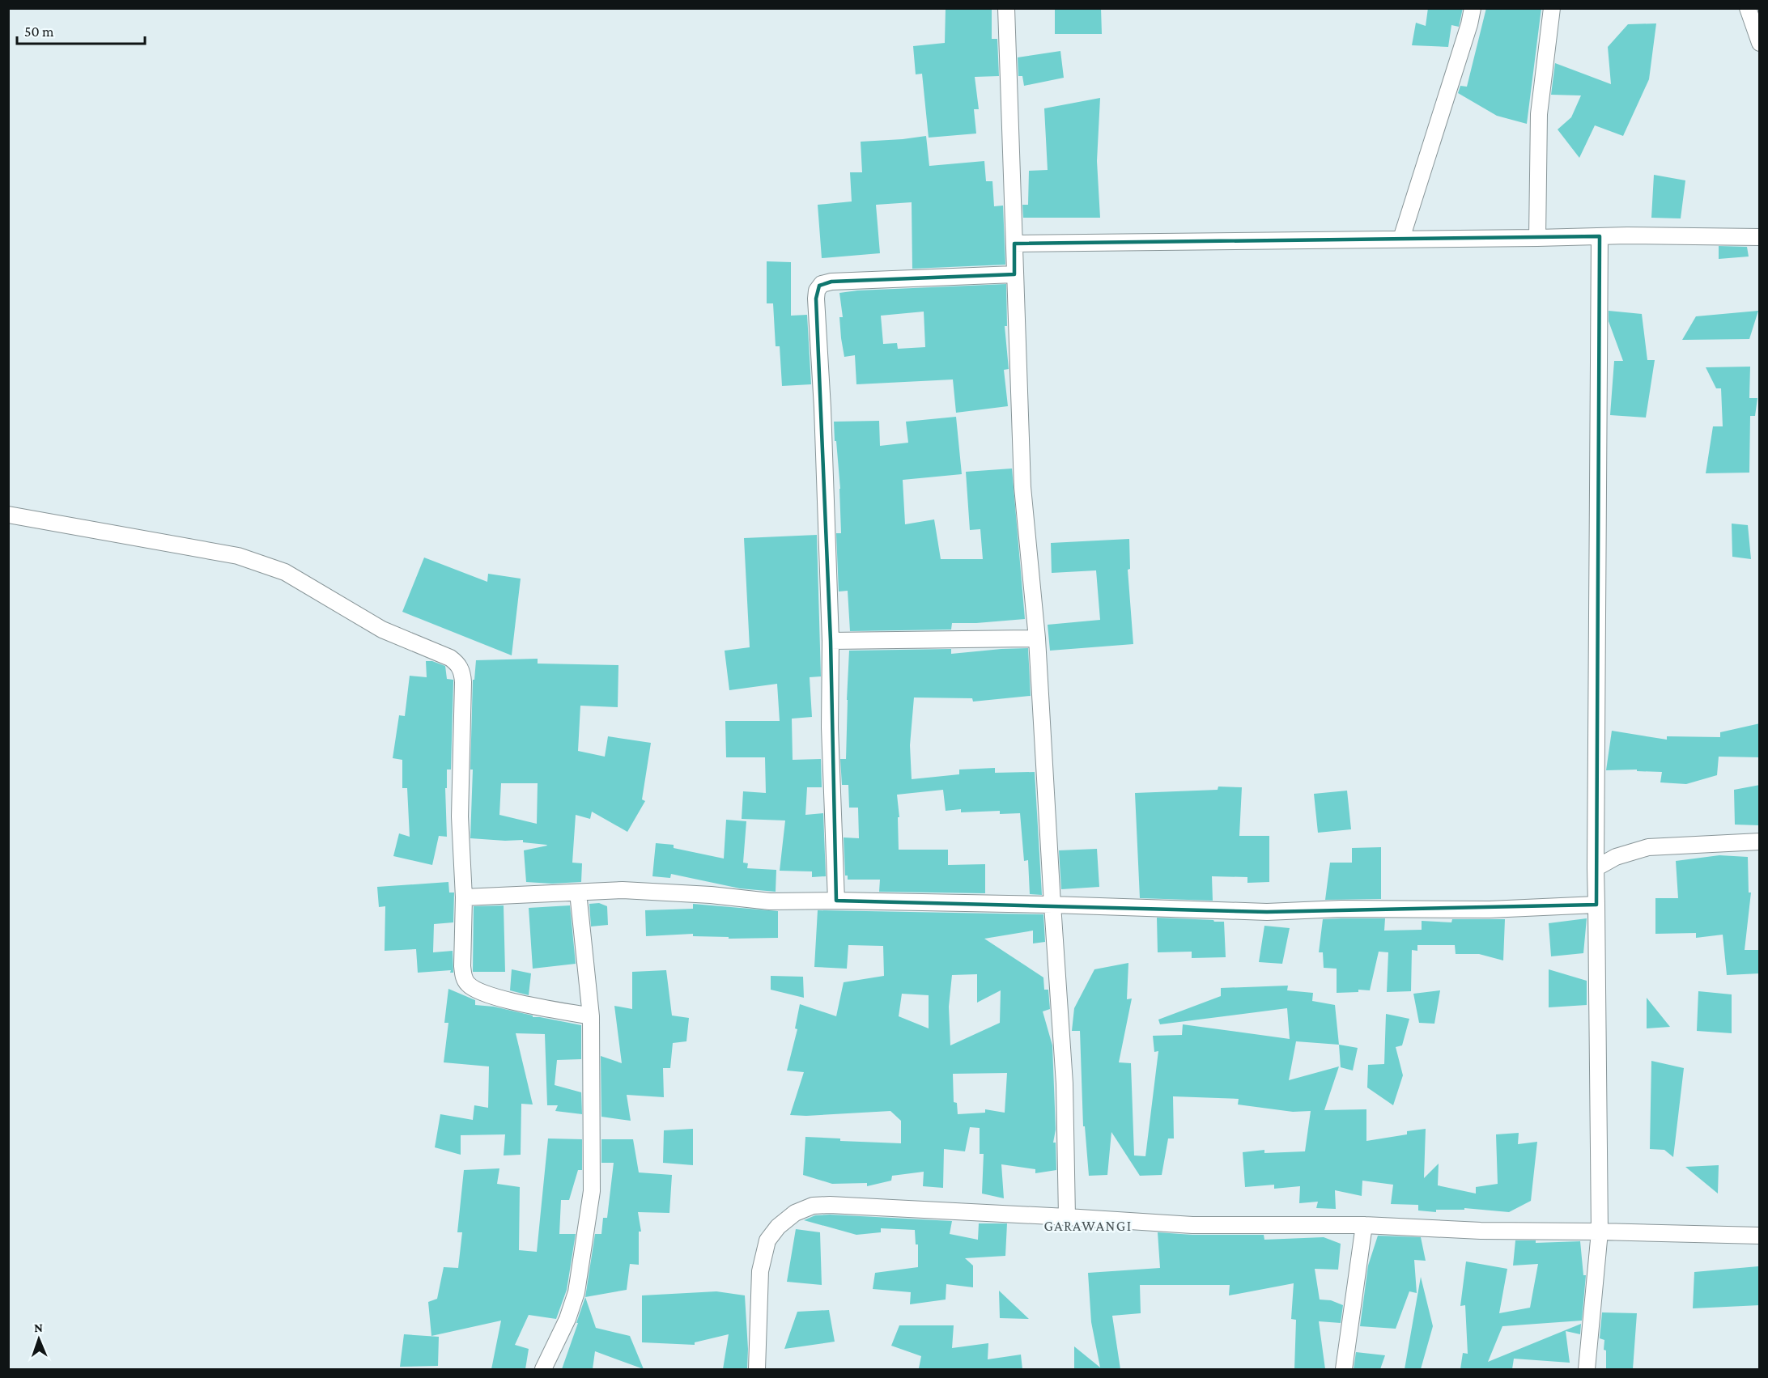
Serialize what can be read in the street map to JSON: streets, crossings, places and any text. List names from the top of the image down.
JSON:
{
  "districts": ["GARAWANGI"],
  "scale_bar": "50 m",
  "north": "top"
}
